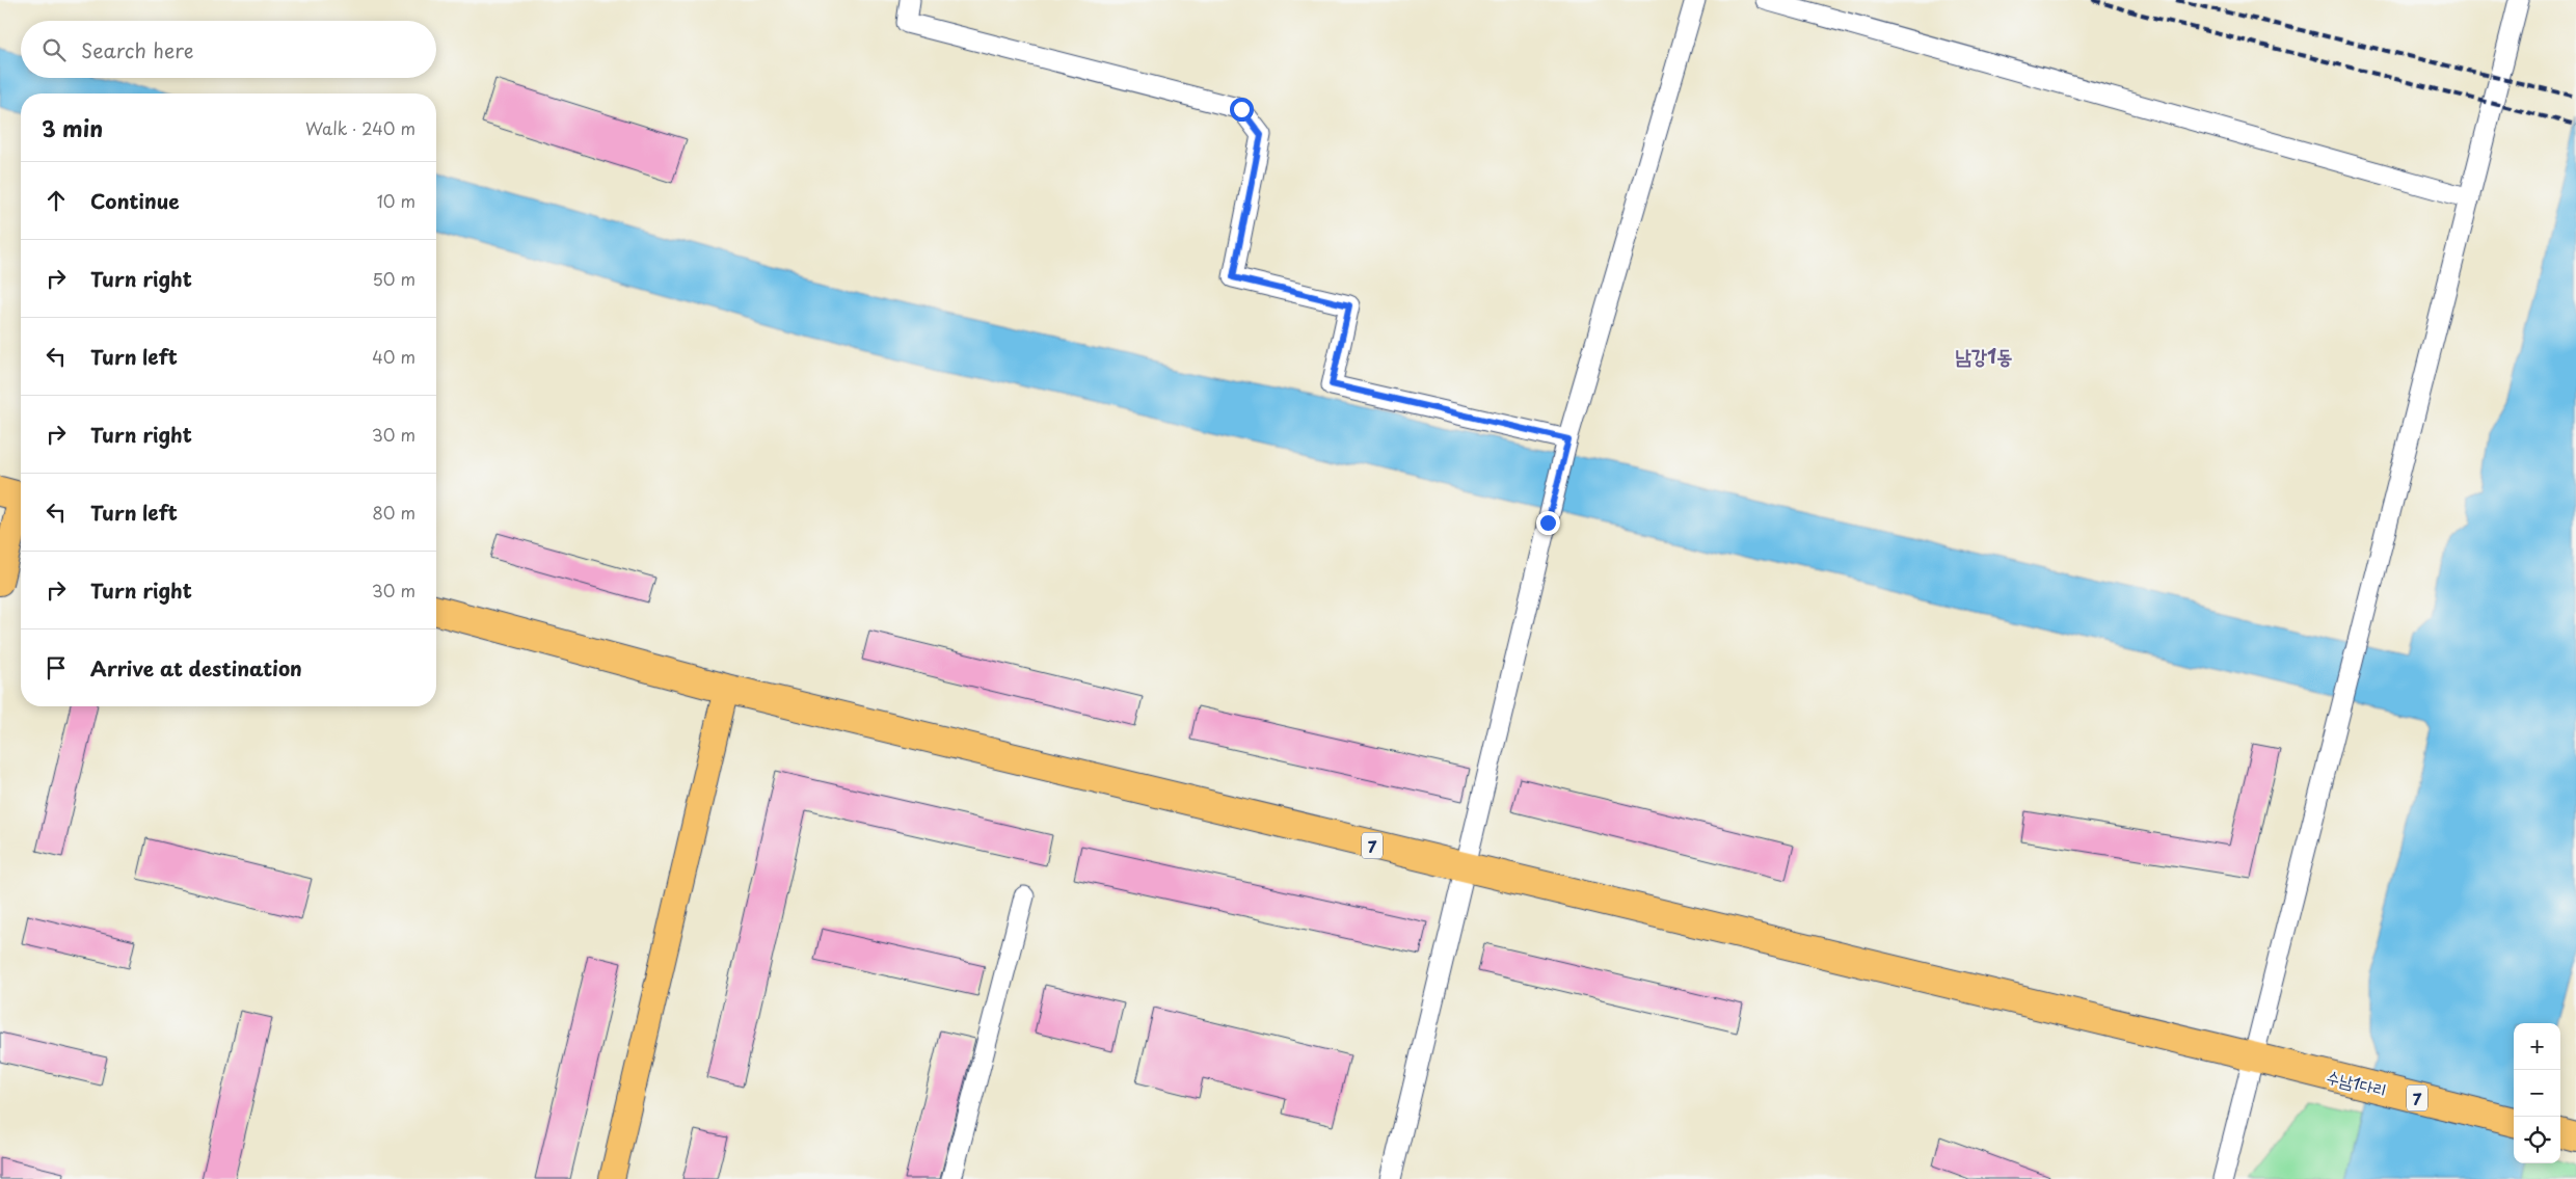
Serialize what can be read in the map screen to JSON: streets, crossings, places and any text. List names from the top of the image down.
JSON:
{
  "streets": {
    "highway": ["7", "수남1다리"]
  },
  "crossings": [
    ["7", "수남1다리"]
  ],
  "districts": ["남강1동"],
  "page": {
    "search": "Search here",
    "heading": ["3 min", "Walk · 240 m"],
    "list": [
      ["Continue", "10 m"],
      ["Turn right", "50 m"],
      ["Turn left", "40 m"],
      ["Turn right", "30 m"],
      ["Turn left", "80 m"],
      ["Turn right", "30 m"],
      "Arrive at destination"
    ],
    "map_buttons": ["+", "−"]
  }
}
